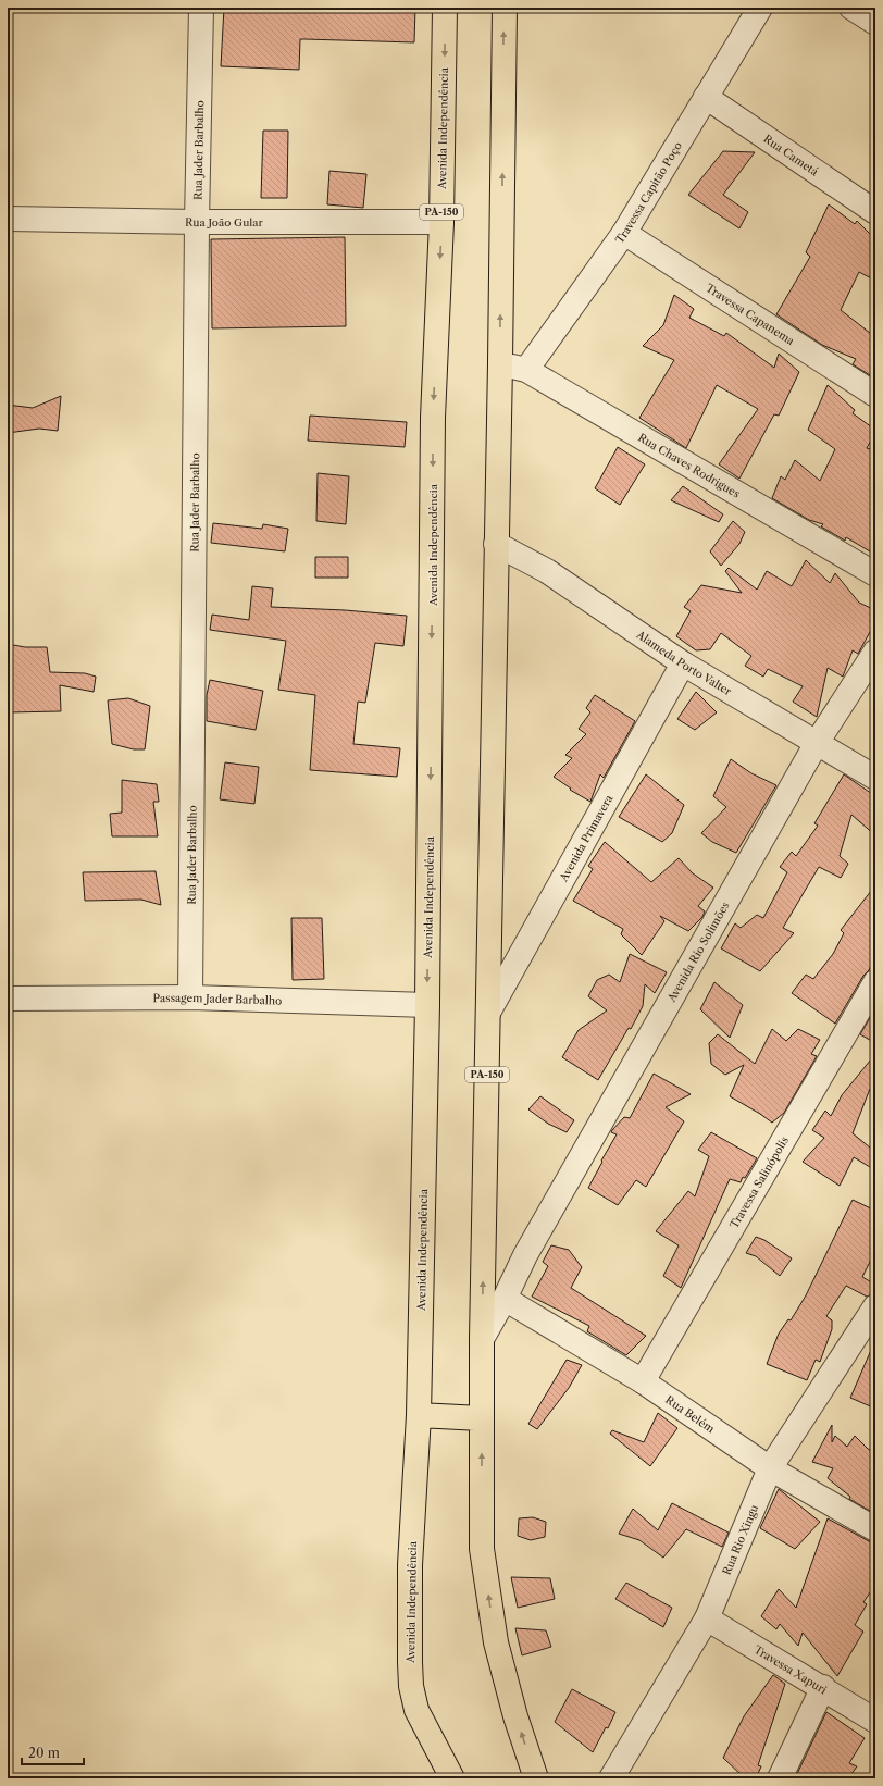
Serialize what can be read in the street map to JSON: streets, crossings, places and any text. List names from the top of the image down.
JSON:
{
  "streets": {
    "main road": ["Avenida Independência", "PA-150"],
    "street": [
      "Rua Jader Barbalho",
      "Rua Cametá",
      "Travessa Capitão Poço",
      "Rua João Gular",
      "Travessa Capanema",
      "Rua Chaves Rodrigues",
      "Alameda Porto Valter",
      "Avenida Primavera",
      "Avenida Rio Solimões",
      "Passagem Jader Barbalho",
      "Travessa Salinópolis",
      "Rua Belém",
      "Rua Rio Xingu",
      "Travessa Xapuri"
    ]
  },
  "crossings": [
    ["Avenida Independência", "Rua João Gular"],
    ["Avenida Independência", "Passagem Jader Barbalho"],
    ["Rua Jader Barbalho", "Rua João Gular"],
    ["Rua Jader Barbalho", "Passagem Jader Barbalho"],
    ["Rua Cametá", "Travessa Capitão Poço"],
    ["Travessa Capitão Poço", "Travessa Capanema"],
    ["Travessa Capitão Poço", "Rua Chaves Rodrigues"],
    ["PA-150", "Rua Chaves Rodrigues"],
    ["PA-150", "Alameda Porto Valter"],
    ["PA-150", "Avenida Primavera"],
    ["Alameda Porto Valter", "Avenida Primavera"],
    ["Alameda Porto Valter", "Avenida Rio Solimões"],
    ["Avenida Rio Solimões", "Rua Belém"],
    ["Travessa Salinópolis", "Rua Belém"],
    ["Rua Belém", "Rua Rio Xingu"],
    ["Rua Rio Xingu", "Travessa Xapuri"]
  ],
  "scale_bar": "20 m"
}
